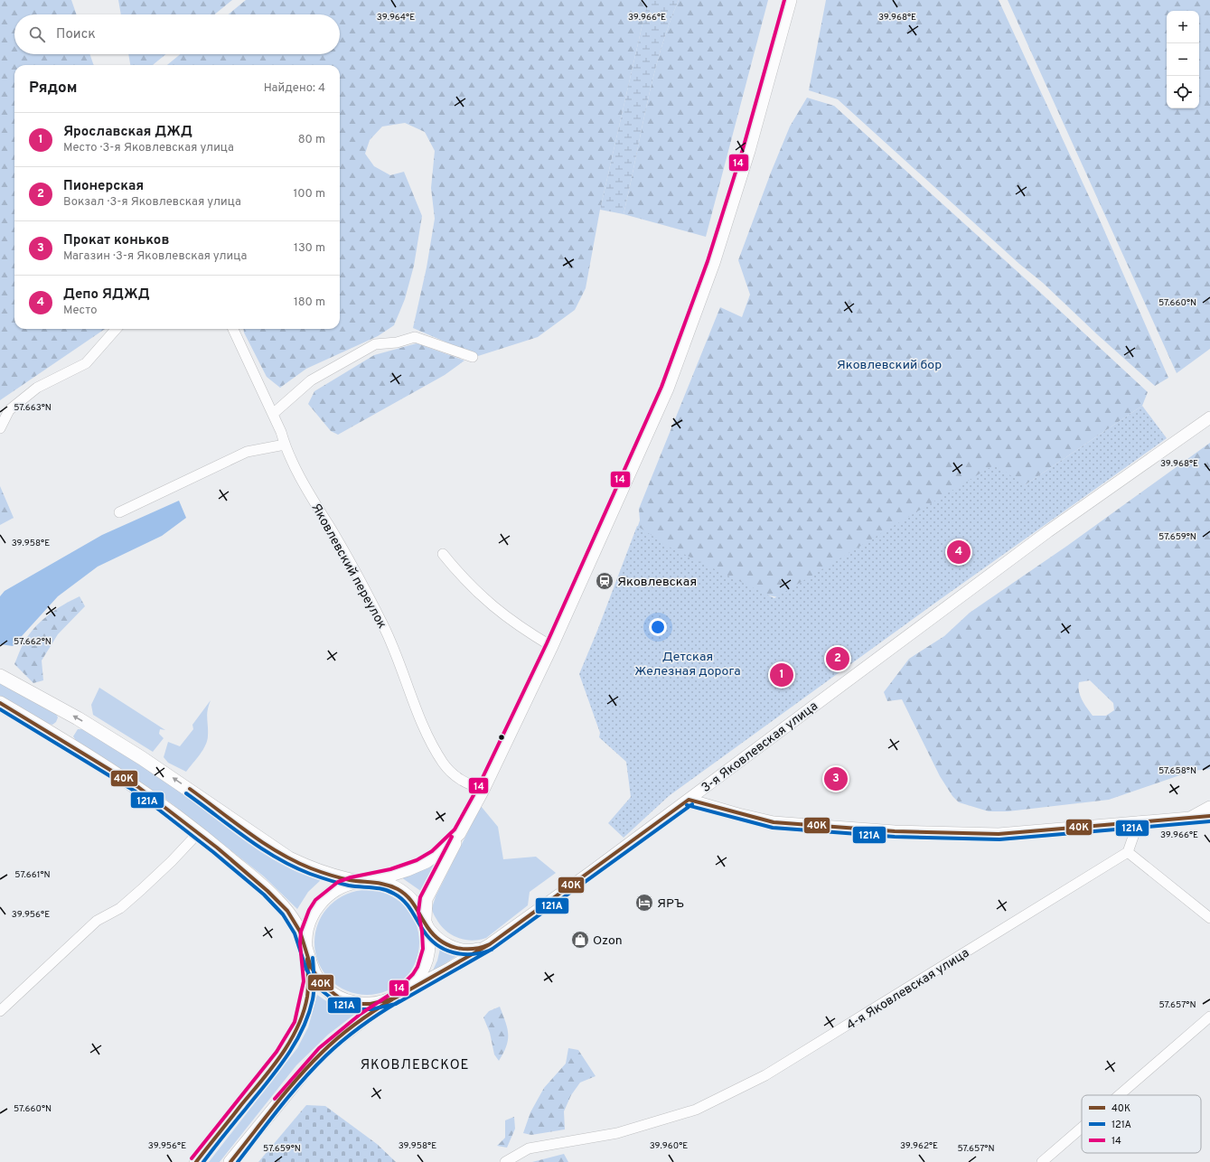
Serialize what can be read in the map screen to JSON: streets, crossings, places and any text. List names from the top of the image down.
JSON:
{
  "streets": {
    "street": ["Яковлевский переулок", "3-я Яковлевская улица", "4-я Яковлевская улица"]
  },
  "districts": ["ЯКОВЛЕВСКОЕ"],
  "parks": ["Яковлевский бор", "Детская Железная дорога"],
  "places": {
    "station": ["Яковлевская"],
    "hotel": ["ЯРЪ"],
    "shop": ["Ozon"]
  },
  "lines": ["transit line 14", "transit line 40К", "transit line 121А"],
  "legend": ["40К", "121А", "14"],
  "page": {
    "map_buttons": ["+", "−"],
    "search": "Поиск",
    "heading": ["Рядом", "Найдено: 4"],
    "list": [
      {
        "mark": "1",
        "name": "Ярославская ДЖД",
        "note": "Место · 3-я Яковлевская улица",
        "value": "80 m"
      },
      {
        "mark": "2",
        "name": "Пионерская",
        "note": "Вокзал · 3-я Яковлевская улица",
        "value": "100 m"
      },
      {
        "mark": "3",
        "name": "Прокат коньков",
        "note": "Магазин · 3-я Яковлевская улица",
        "value": "130 m"
      },
      {
        "mark": "4",
        "name": "Депо ЯДЖД",
        "note": "Место",
        "value": "180 m"
      }
    ],
    "pins": [
      "4",
      "2",
      "1",
      "3"
    ]
  },
  "coordinates": [
    "39.964°E",
    "39.966°E",
    "39.968°E",
    "57.660°N",
    "57.663°N",
    "57.659°N",
    "39.958°E",
    "57.662°N",
    "57.658°N",
    "57.661°N",
    "39.956°E",
    "57.657°N",
    "39.960°E",
    "39.962°E"
  ]
}
